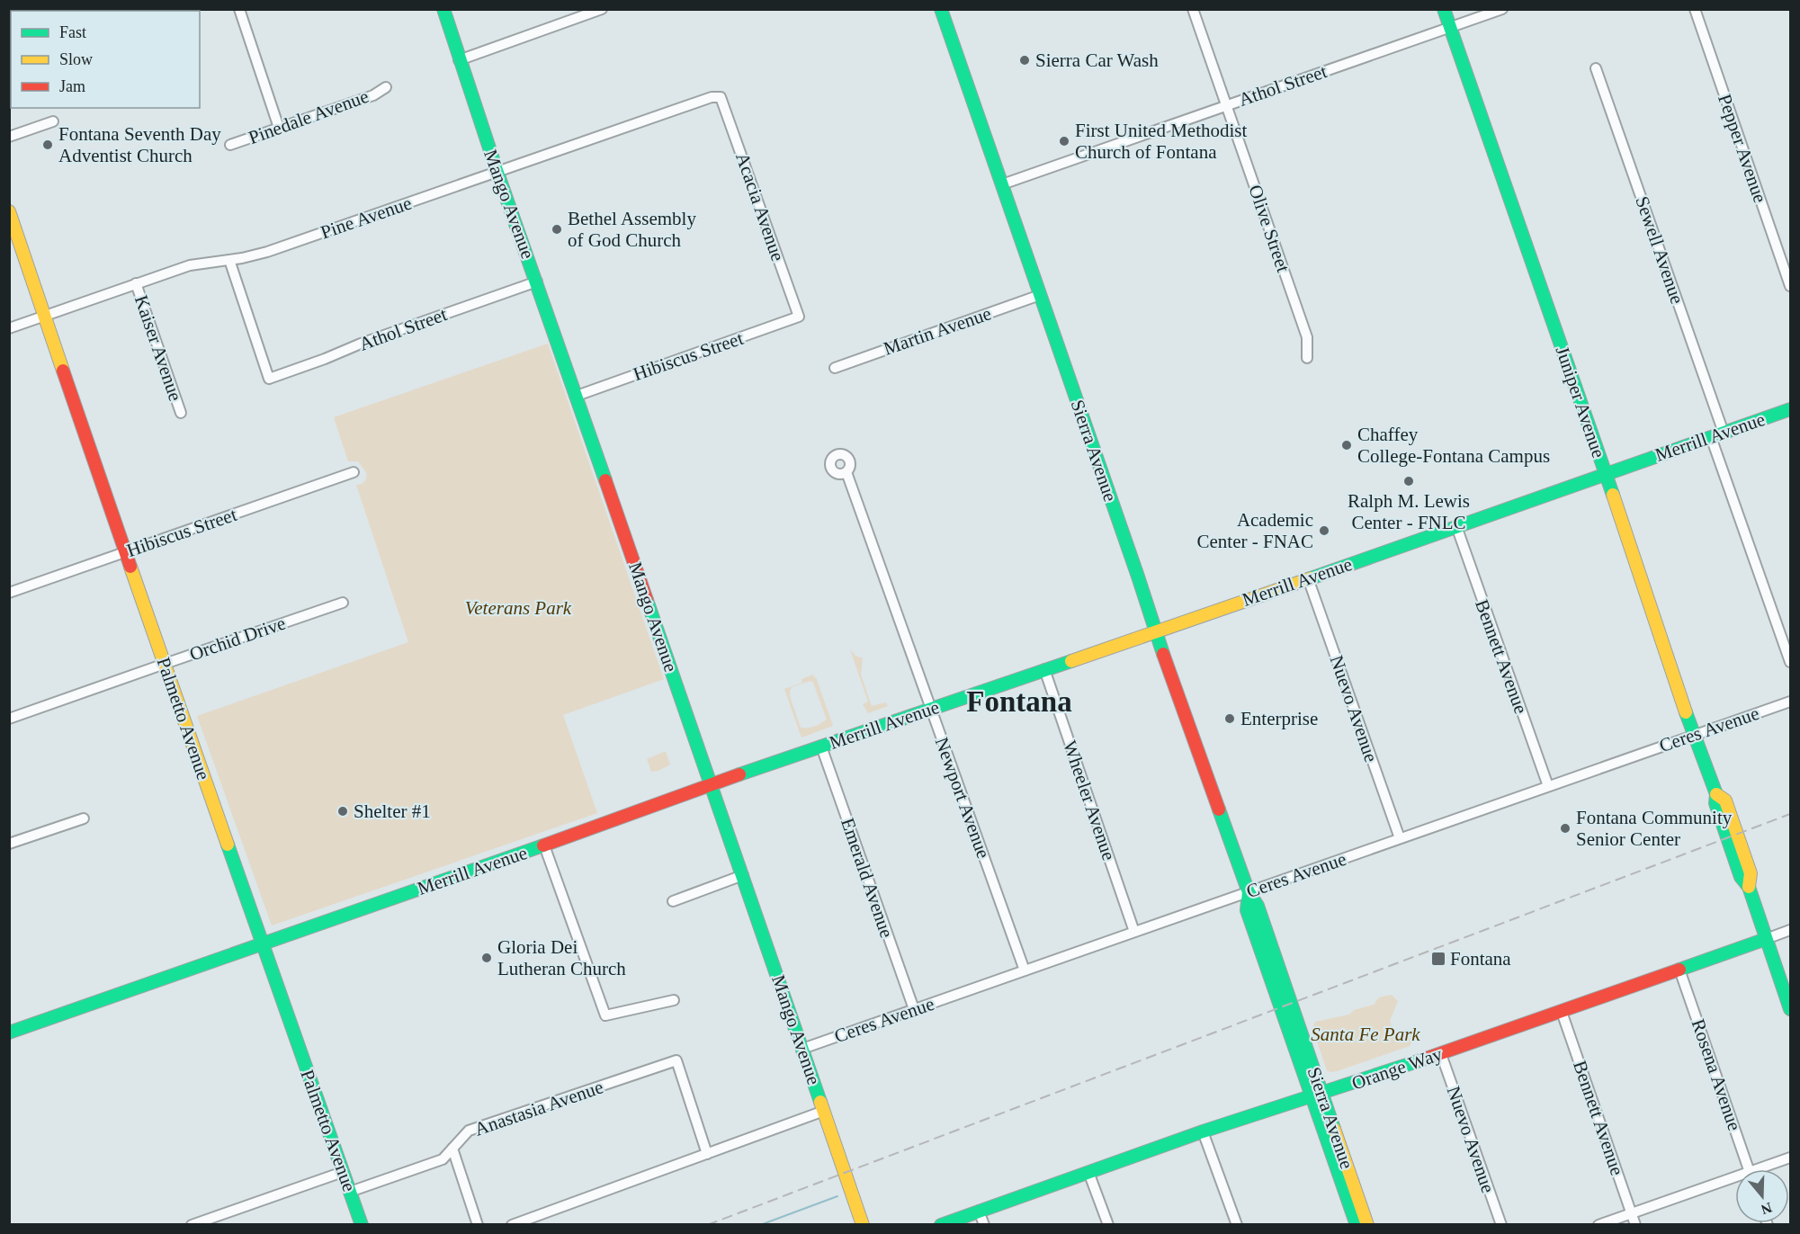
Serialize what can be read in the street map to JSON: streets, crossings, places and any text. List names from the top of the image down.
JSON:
{
  "streets": {
    "street": [
      "Athol Street",
      "Pinedale Avenue",
      "Pepper Avenue",
      "Mango Avenue",
      "Acacia Avenue",
      "Pine Avenue",
      "Olive Street",
      "Sewell Avenue",
      "Martin Avenue",
      "Kaiser Avenue",
      "Hibiscus Street",
      "Juniper Avenue",
      "Merrill Avenue",
      "Sierra Avenue",
      "Orchid Drive",
      "Bennett Avenue",
      "Nuevo Avenue",
      "Palmetto Avenue",
      "Ceres Avenue",
      "Newport Avenue",
      "Wheeler Avenue",
      "Emerald Avenue",
      "Orange Way",
      "Rosena Avenue",
      "Anastasia Avenue"
    ]
  },
  "crossings": [
    ["Athol Street", "Mango Avenue"],
    ["Athol Street", "Pine Avenue"],
    ["Athol Street", "Olive Street"],
    ["Athol Street", "Juniper Avenue"],
    ["Athol Street", "Sierra Avenue"],
    ["Mango Avenue", "Pine Avenue"],
    ["Mango Avenue", "Hibiscus Street"],
    ["Mango Avenue", "Merrill Avenue"],
    ["Mango Avenue", "Ceres Avenue"],
    ["Acacia Avenue", "Pine Avenue"],
    ["Acacia Avenue", "Hibiscus Street"],
    ["Pine Avenue", "Kaiser Avenue"],
    ["Pine Avenue", "Palmetto Avenue"],
    ["Sewell Avenue", "Merrill Avenue"],
    ["Martin Avenue", "Sierra Avenue"],
    ["Hibiscus Street", "Palmetto Avenue"],
    ["Juniper Avenue", "Merrill Avenue"],
    ["Juniper Avenue", "Ceres Avenue"],
    ["Juniper Avenue", "Orange Way"],
    ["Merrill Avenue", "Sierra Avenue"],
    ["Merrill Avenue", "Bennett Avenue"],
    ["Merrill Avenue", "Nuevo Avenue"],
    ["Merrill Avenue", "Palmetto Avenue"],
    ["Merrill Avenue", "Newport Avenue"],
    ["Merrill Avenue", "Wheeler Avenue"],
    ["Merrill Avenue", "Emerald Avenue"],
    ["Sierra Avenue", "Ceres Avenue"],
    ["Sierra Avenue", "Orange Way"],
    ["Orchid Drive", "Palmetto Avenue"],
    ["Bennett Avenue", "Ceres Avenue"],
    ["Bennett Avenue", "Orange Way"],
    ["Nuevo Avenue", "Ceres Avenue"],
    ["Nuevo Avenue", "Orange Way"],
    ["Palmetto Avenue", "Anastasia Avenue"],
    ["Ceres Avenue", "Newport Avenue"],
    ["Ceres Avenue", "Wheeler Avenue"],
    ["Ceres Avenue", "Emerald Avenue"],
    ["Orange Way", "Rosena Avenue"]
  ],
  "districts": ["Fontana"],
  "parks": ["Veterans Park", "Santa Fe Park"],
  "places": {
    "other": [
      "Sierra Car Wash",
      "First United Methodist Church of Fontana",
      "Fontana Seventh Day Adventist Church",
      "Bethel Assembly of God Church",
      "Chaffey College-Fontana Campus",
      "Ralph M. Lewis Center - FNLC",
      "Academic Center - FNAC",
      "Enterprise",
      "Shelter #1",
      "Fontana Community Senior Center",
      "Gloria Dei Lutheran Church"
    ],
    "transit": ["Fontana"]
  },
  "legend": ["Fast", "Slow", "Jam"],
  "north": "bottom"
}
